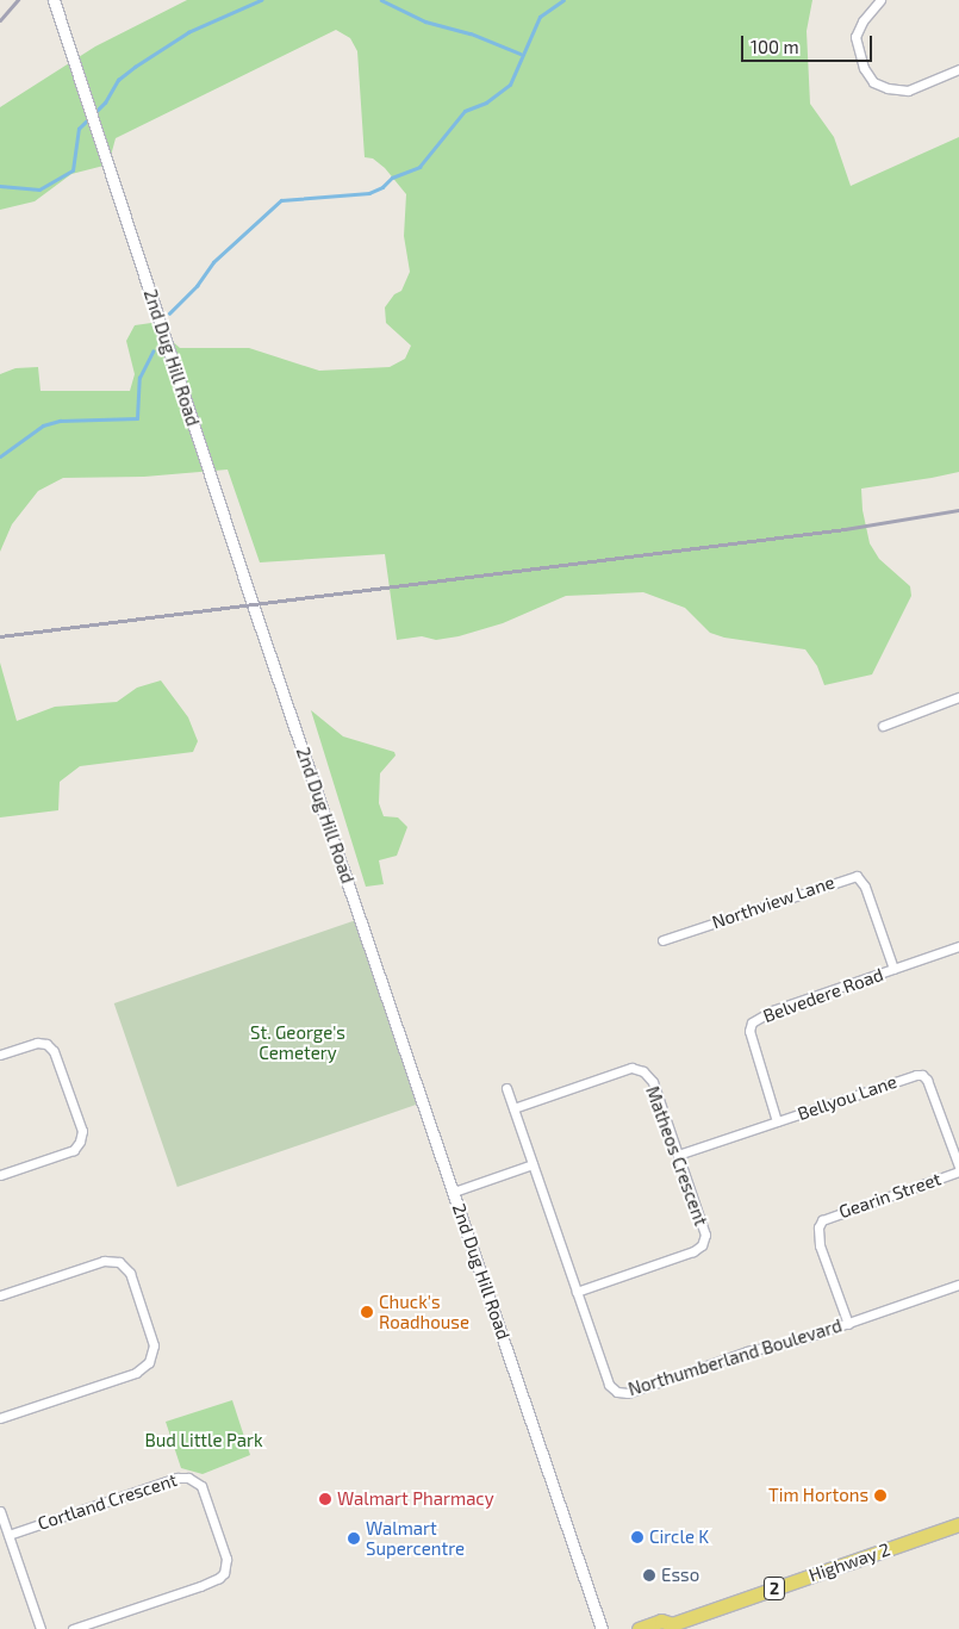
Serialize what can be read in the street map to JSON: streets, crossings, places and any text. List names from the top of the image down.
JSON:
{
  "streets": {
    "main road": ["Highway 2", "2"],
    "street": [
      "2nd Dug Hill Road",
      "Northview Lane",
      "Belvedere Road",
      "Bellyou Lane",
      "Matheos Crescent",
      "Gearin Street",
      "Northumberland Boulevard",
      "Cortland Crescent"
    ]
  },
  "crossings": [
    ["Northview Lane", "Belvedere Road"],
    ["Belvedere Road", "Bellyou Lane"],
    ["Bellyou Lane", "Matheos Crescent"],
    ["Matheos Crescent", "Northumberland Boulevard"],
    ["Gearin Street", "Northumberland Boulevard"]
  ],
  "parks": ["St. George's Cemetery", "Bud Little Park"],
  "places": [
    "Chuck's Roadhouse",
    "Tim Hortons",
    "Walmart Pharmacy",
    "Circle K",
    "Walmart Supercentre",
    "Esso"
  ],
  "scale_bar": "100 m"
}
